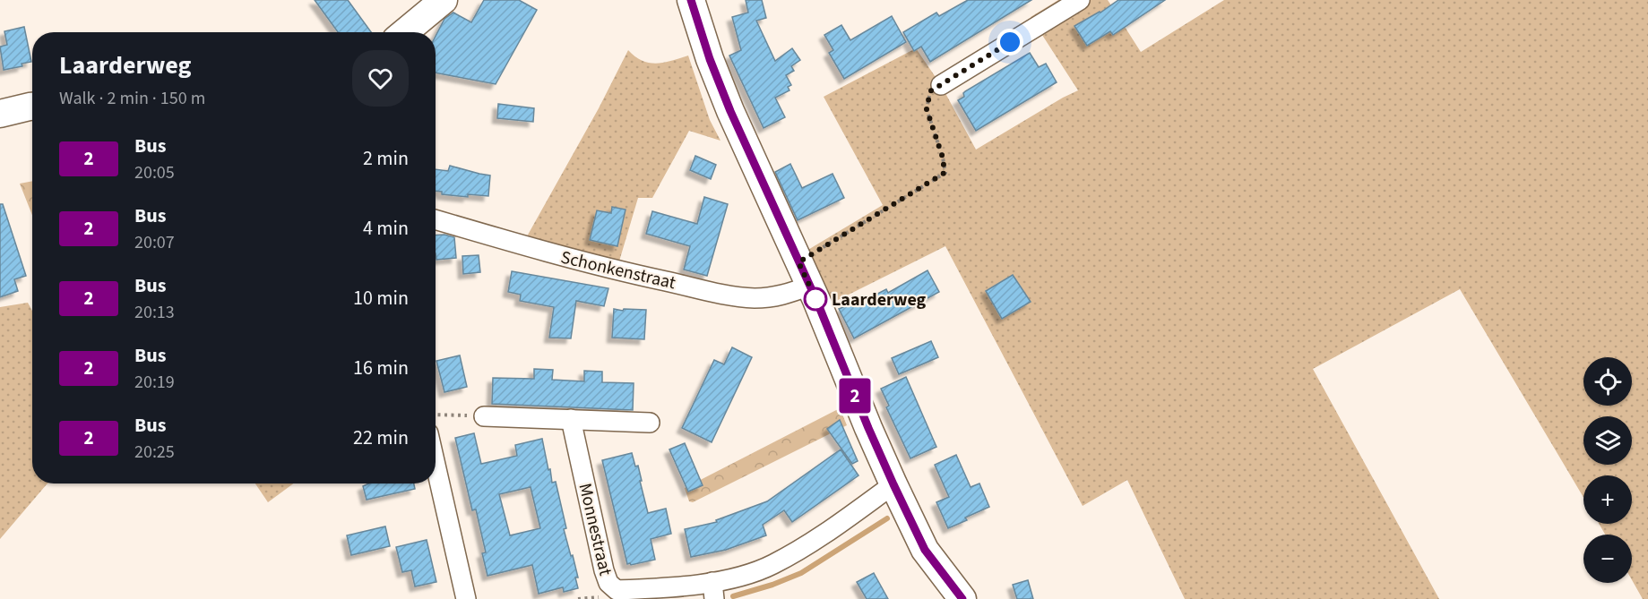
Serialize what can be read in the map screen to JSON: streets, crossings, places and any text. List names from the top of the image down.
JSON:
{
  "streets": {
    "street": ["Schonkenstraat", "Monnestraat"]
  },
  "places": ["Laarderweg"],
  "lines": ["bus line 2"],
  "page": {
    "on_map": "2",
    "heading": ["Laarderweg", "Walk · 2 min · 150 m"],
    "list": [
      {
        "mark": "2",
        "name": "Bus",
        "note": "20:05",
        "value": "2 min"
      },
      {
        "mark": "2",
        "name": "Bus",
        "note": "20:07",
        "value": "4 min"
      },
      {
        "mark": "2",
        "name": "Bus",
        "note": "20:13",
        "value": "10 min"
      },
      {
        "mark": "2",
        "name": "Bus",
        "note": "20:19",
        "value": "16 min"
      },
      {
        "mark": "2",
        "name": "Bus",
        "note": "20:25",
        "value": "22 min"
      }
    ],
    "map_buttons": ["+", "−"]
  }
}
